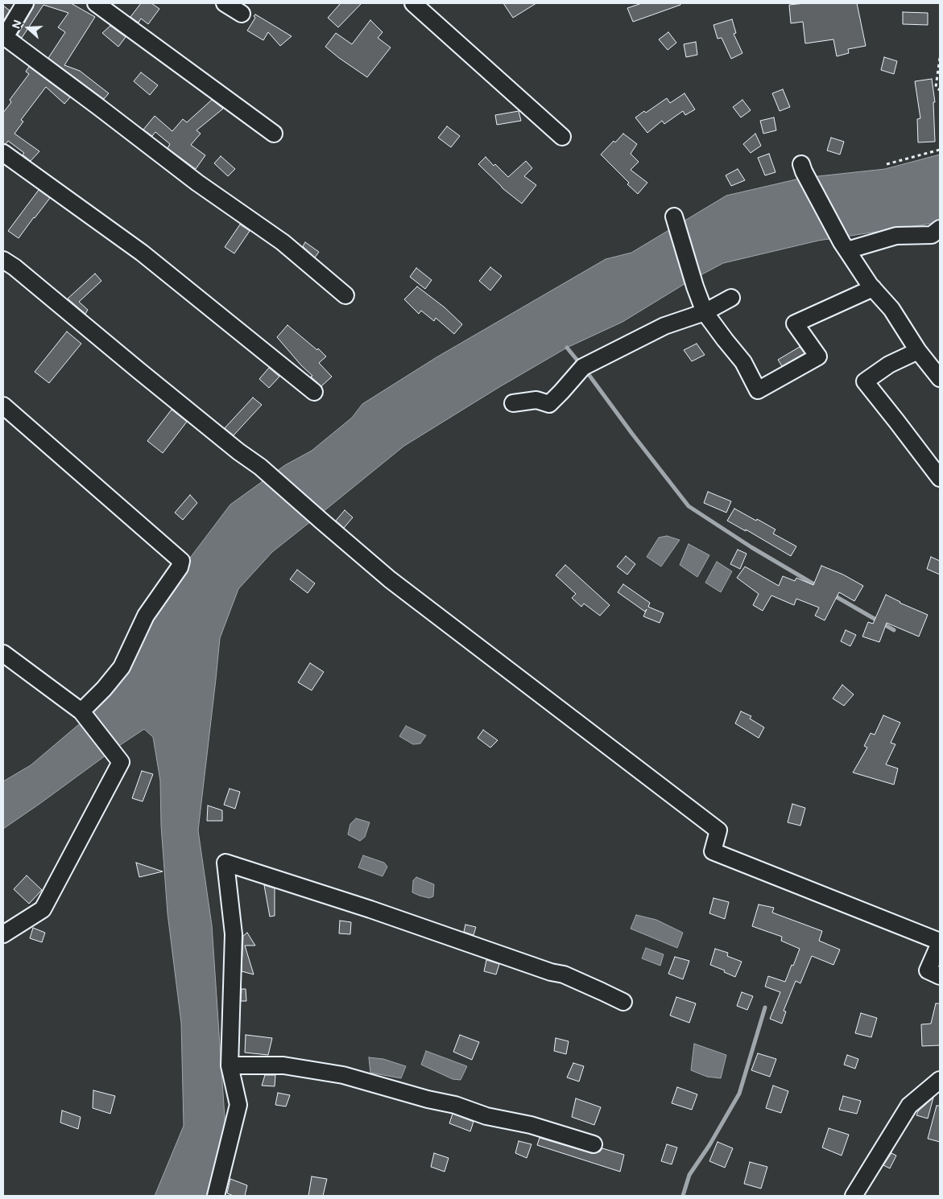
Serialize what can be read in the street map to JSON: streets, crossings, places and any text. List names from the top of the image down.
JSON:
{
  "north": "left"
}
